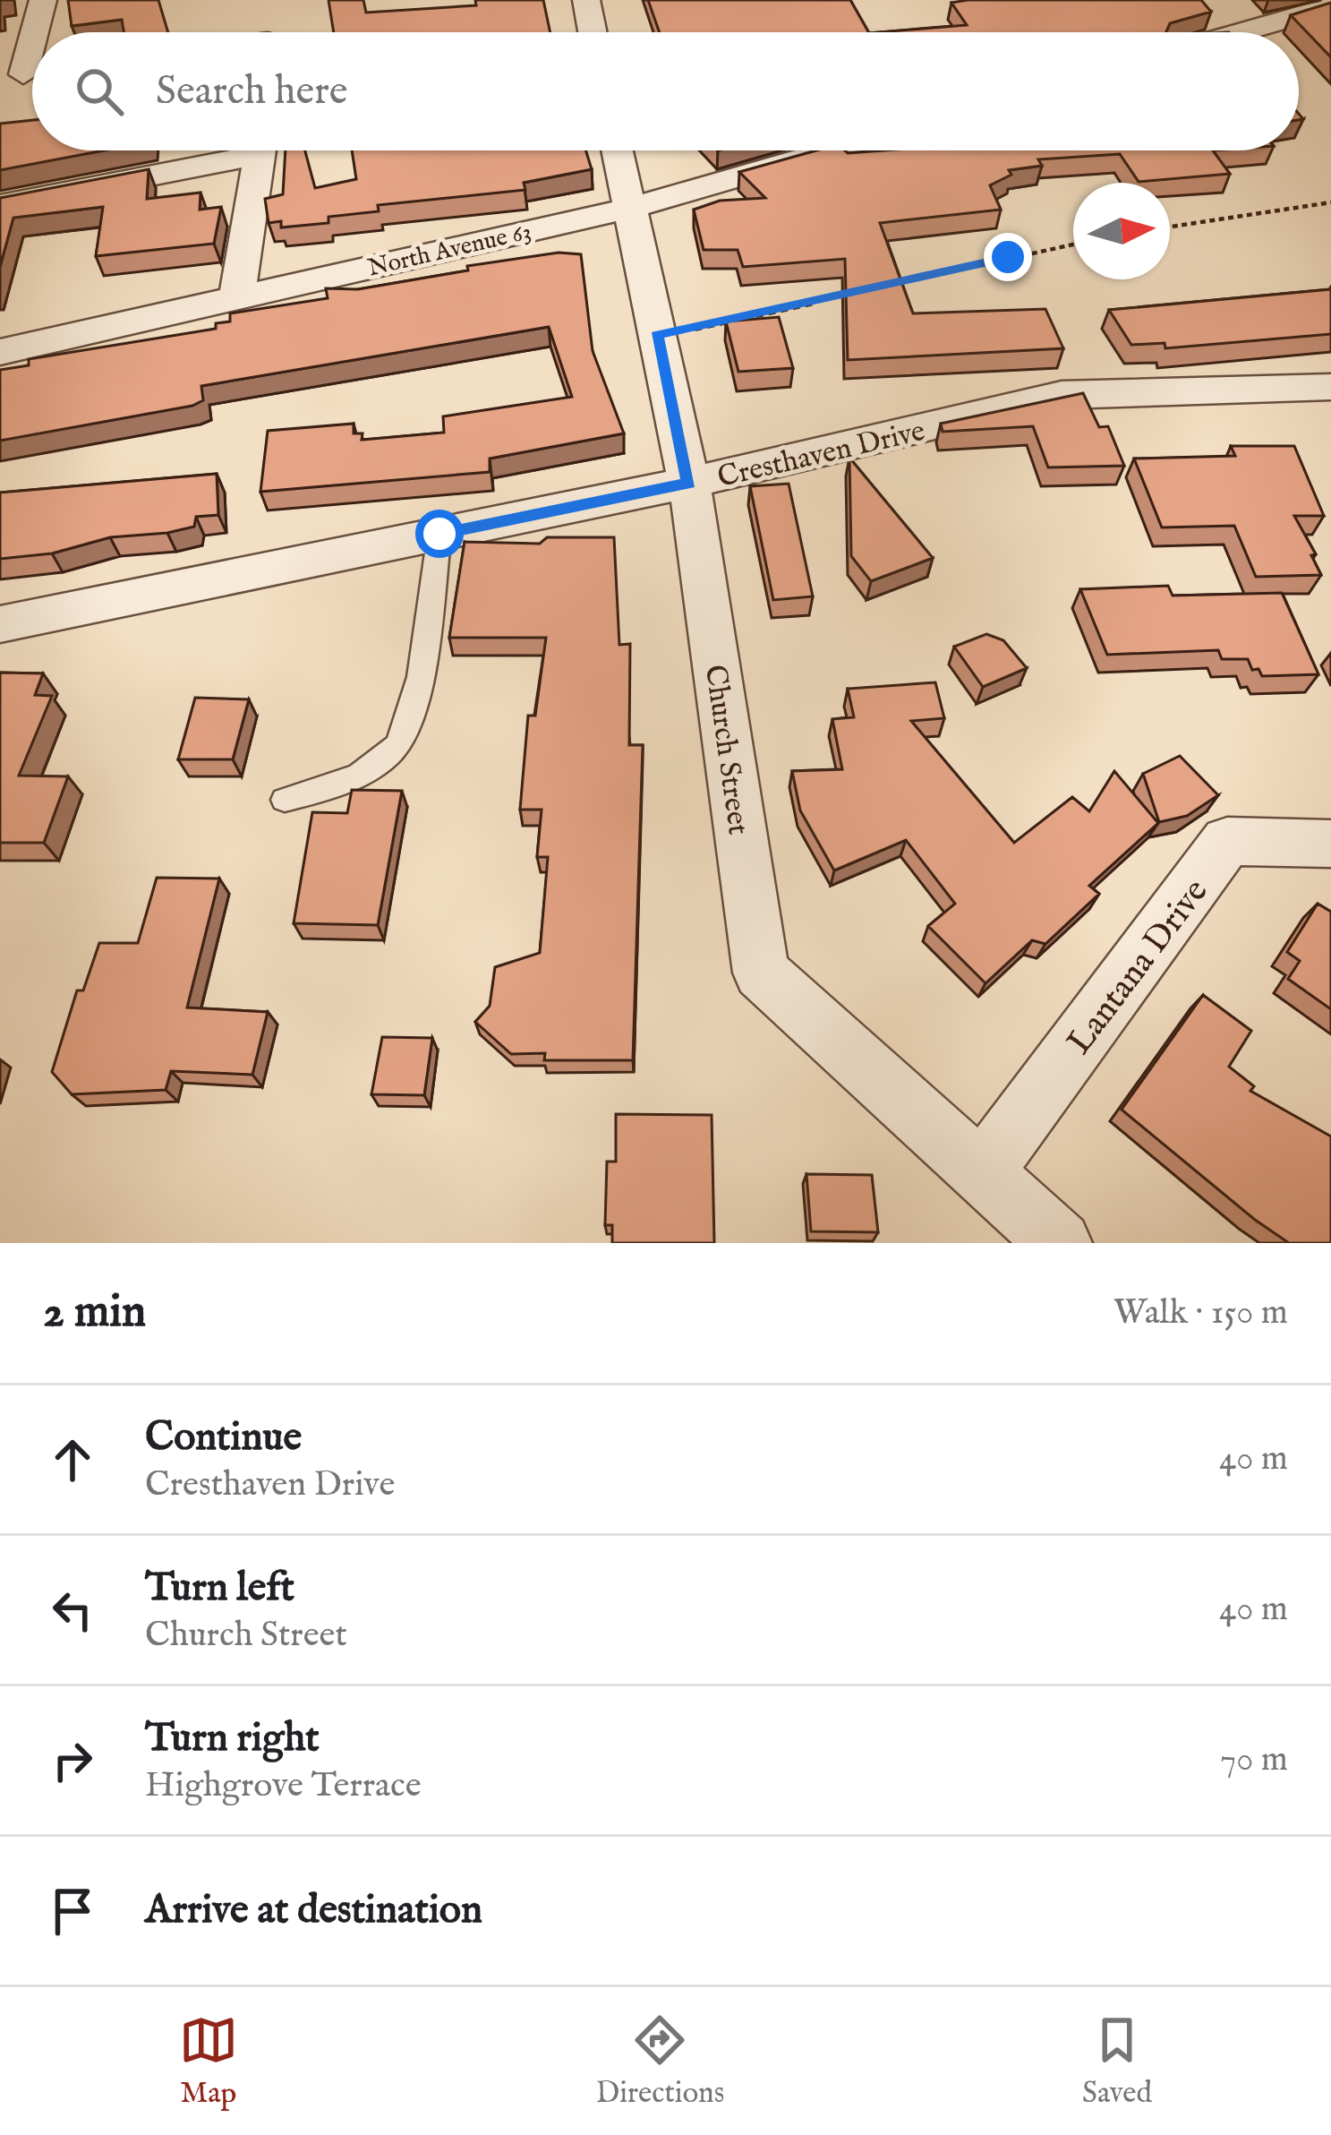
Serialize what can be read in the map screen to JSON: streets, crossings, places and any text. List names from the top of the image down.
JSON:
{
  "streets": {
    "street": [
      "North Avenue 63",
      "Cresthaven Drive",
      "Church Street",
      "Lantana Drive"
    ]
  },
  "crossings": [
    ["North Avenue 63", "Church Street"],
    ["Cresthaven Drive", "Church Street"],
    ["Church Street", "Lantana Drive"]
  ],
  "north": "right",
  "page": {
    "search": "Search here",
    "heading": ["2 min", "Walk · 150 m"],
    "list": [
      ["Continue", "Cresthaven Drive", "40 m"],
      ["Turn left", "Church Street", "40 m"],
      ["Turn right", "Highgrove Terrace", "70 m"],
      "Arrive at destination"
    ],
    "nav": ["Map", "Directions", "Saved"]
  }
}
